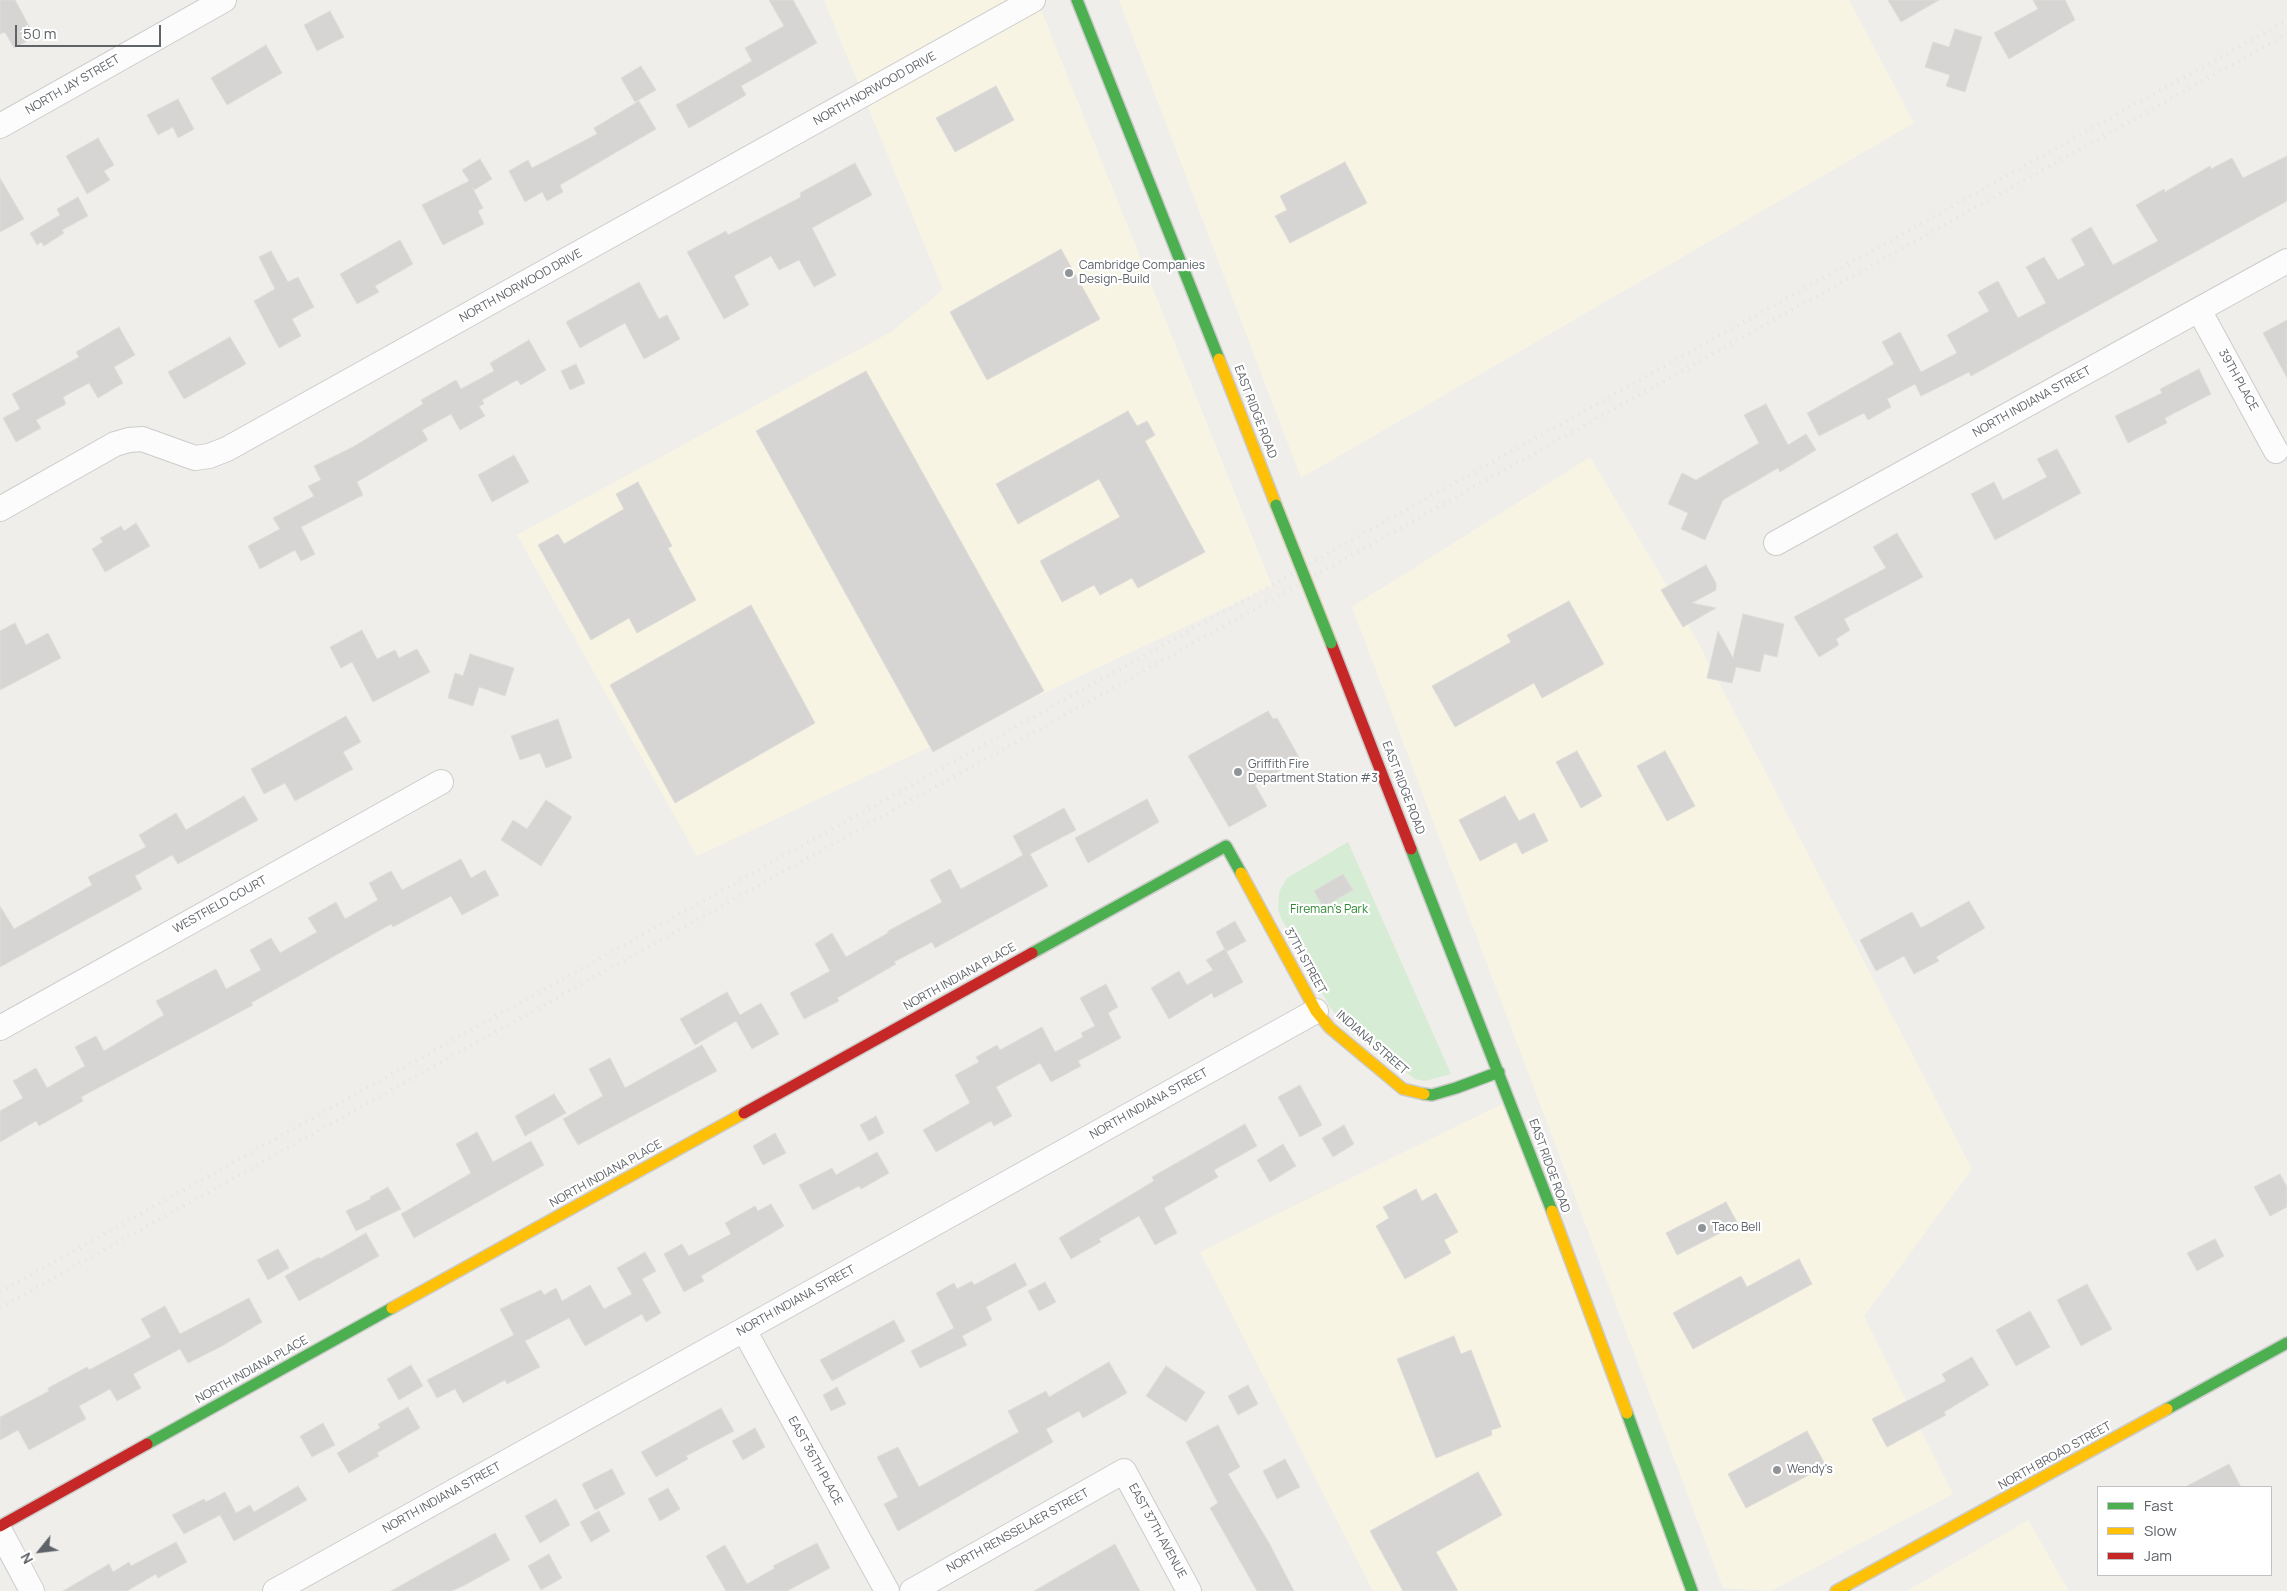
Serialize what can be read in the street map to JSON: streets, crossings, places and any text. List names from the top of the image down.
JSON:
{
  "streets": {
    "street": [
      "NORTH JAY STREET",
      "NORTH NORWOOD DRIVE",
      "39TH PLACE",
      "NORTH INDIANA STREET",
      "EAST RIDGE ROAD",
      "WESTFIELD COURT",
      "37TH STREET",
      "NORTH INDIANA PLACE",
      "INDIANA STREET",
      "NORTH BROAD STREET",
      "EAST 36TH PLACE",
      "NORTH RENSSELAER STREET",
      "EAST 37TH AVENUE"
    ]
  },
  "crossings": [
    ["39TH PLACE", "NORTH INDIANA STREET"],
    ["NORTH INDIANA STREET", "37TH STREET"],
    ["NORTH INDIANA STREET", "INDIANA STREET"],
    ["NORTH INDIANA STREET", "EAST 36TH PLACE"],
    ["EAST RIDGE ROAD", "INDIANA STREET"],
    ["37TH STREET", "NORTH INDIANA PLACE"],
    ["37TH STREET", "INDIANA STREET"],
    ["NORTH RENSSELAER STREET", "EAST 37TH AVENUE"]
  ],
  "parks": ["Fireman’s Park"],
  "places": [
    "Cambridge Companies Design-Build",
    "Griffith Fire Department Station #3",
    "Taco Bell",
    "Wendy's"
  ],
  "legend": ["Fast", "Slow", "Jam"],
  "scale_bar": "50 m",
  "north": "bottom left"
}
